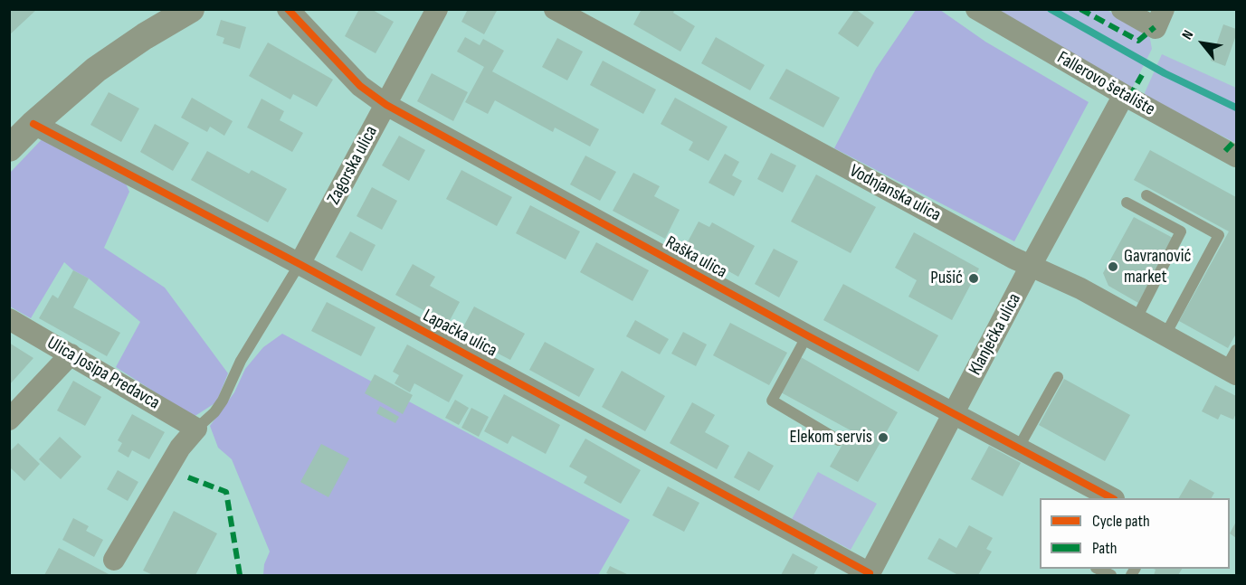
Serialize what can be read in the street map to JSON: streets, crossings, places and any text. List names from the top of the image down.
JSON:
{
  "streets": {
    "street": [
      "Fallerovo šetalište",
      "Zagorska ulica",
      "Vodnjanska ulica",
      "Raška ulica",
      "Lapačka ulica",
      "Klanječka ulica",
      "Ulica Josipa Predavca"
    ]
  },
  "crossings": [
    ["Fallerovo šetalište", "Klanječka ulica"],
    ["Zagorska ulica", "Raška ulica"],
    ["Zagorska ulica", "Lapačka ulica"],
    ["Vodnjanska ulica", "Klanječka ulica"],
    ["Raška ulica", "Klanječka ulica"],
    ["Lapačka ulica", "Klanječka ulica"]
  ],
  "places": ["Gavranović market", "Pušić", "Elekom servis"],
  "legend": ["Cycle path", "Path"],
  "north": "top left"
}
